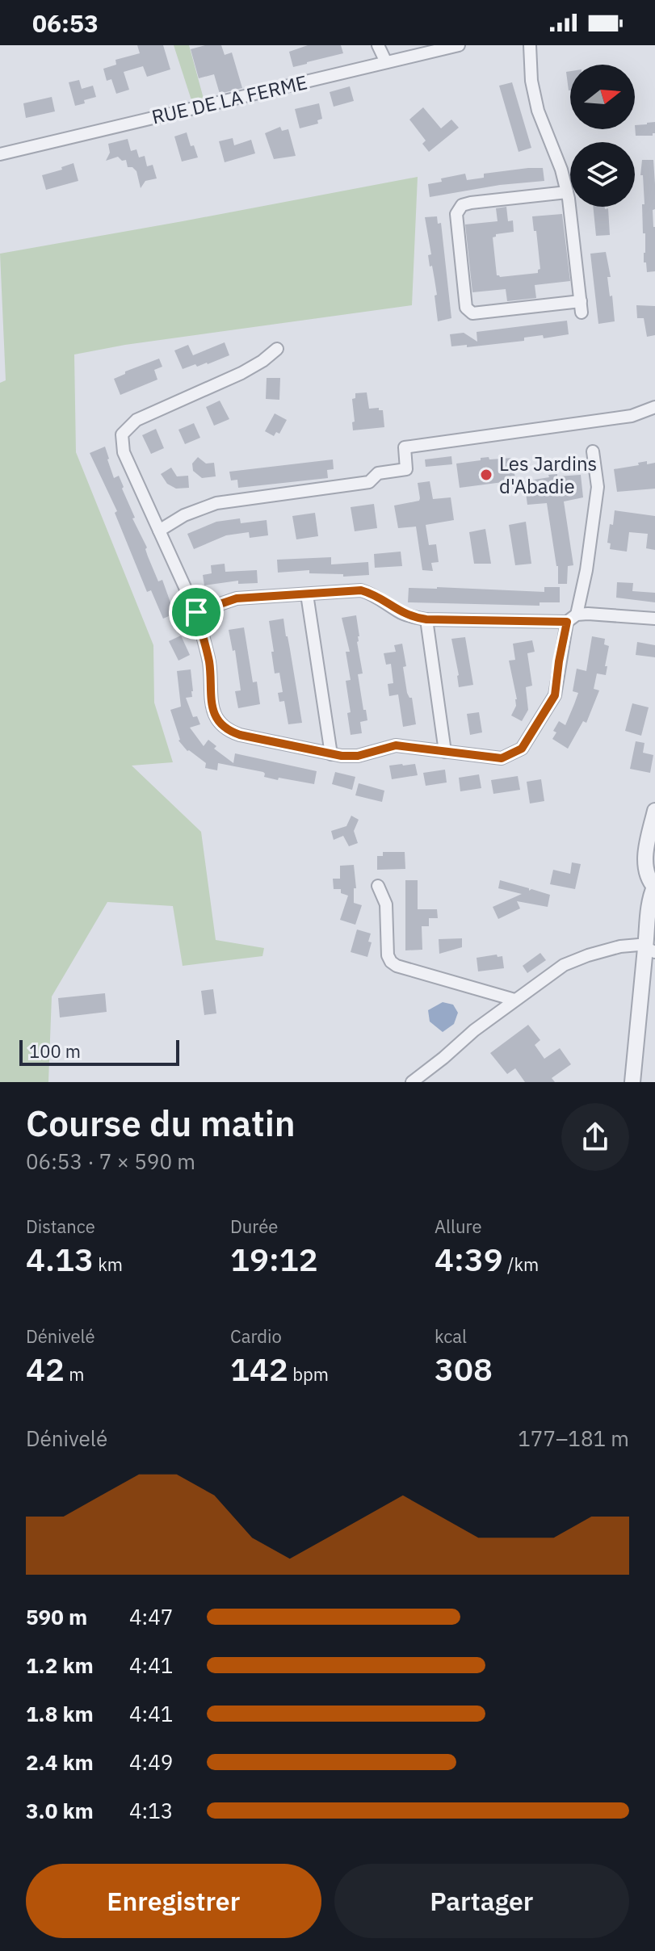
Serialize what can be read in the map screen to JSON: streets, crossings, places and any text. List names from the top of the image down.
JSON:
{
  "streets": {
    "street": ["RUE DE LA FERME"]
  },
  "places": ["Les Jardins d'Abadie"],
  "scale_bar": "100 m",
  "north": "right",
  "page": {
    "status": "06:53",
    "scale": "100 m",
    "heading": ["Course du matin", "06:53 · 7 × 590 m"],
    "stats": [
      ["Distance", "4.13 km"],
      ["Durée", "19:12"],
      ["Allure", "4:39 /km"],
      ["Dénivelé", "42 m"],
      ["Cardio", "142 bpm"],
      ["kcal", "308"]
    ],
    "chart": ["Dénivelé", "177–181 m"],
    "list": [
      {
        "name": "590 m",
        "note": "4:47"
      },
      {
        "name": "1.2 km",
        "note": "4:41"
      },
      {
        "name": "1.8 km",
        "note": "4:41"
      },
      {
        "name": "2.4 km",
        "note": "4:49"
      },
      {
        "name": "3.0 km",
        "note": "4:13"
      }
    ],
    "buttons": ["Enregistrer", "Partager"]
  }
}
